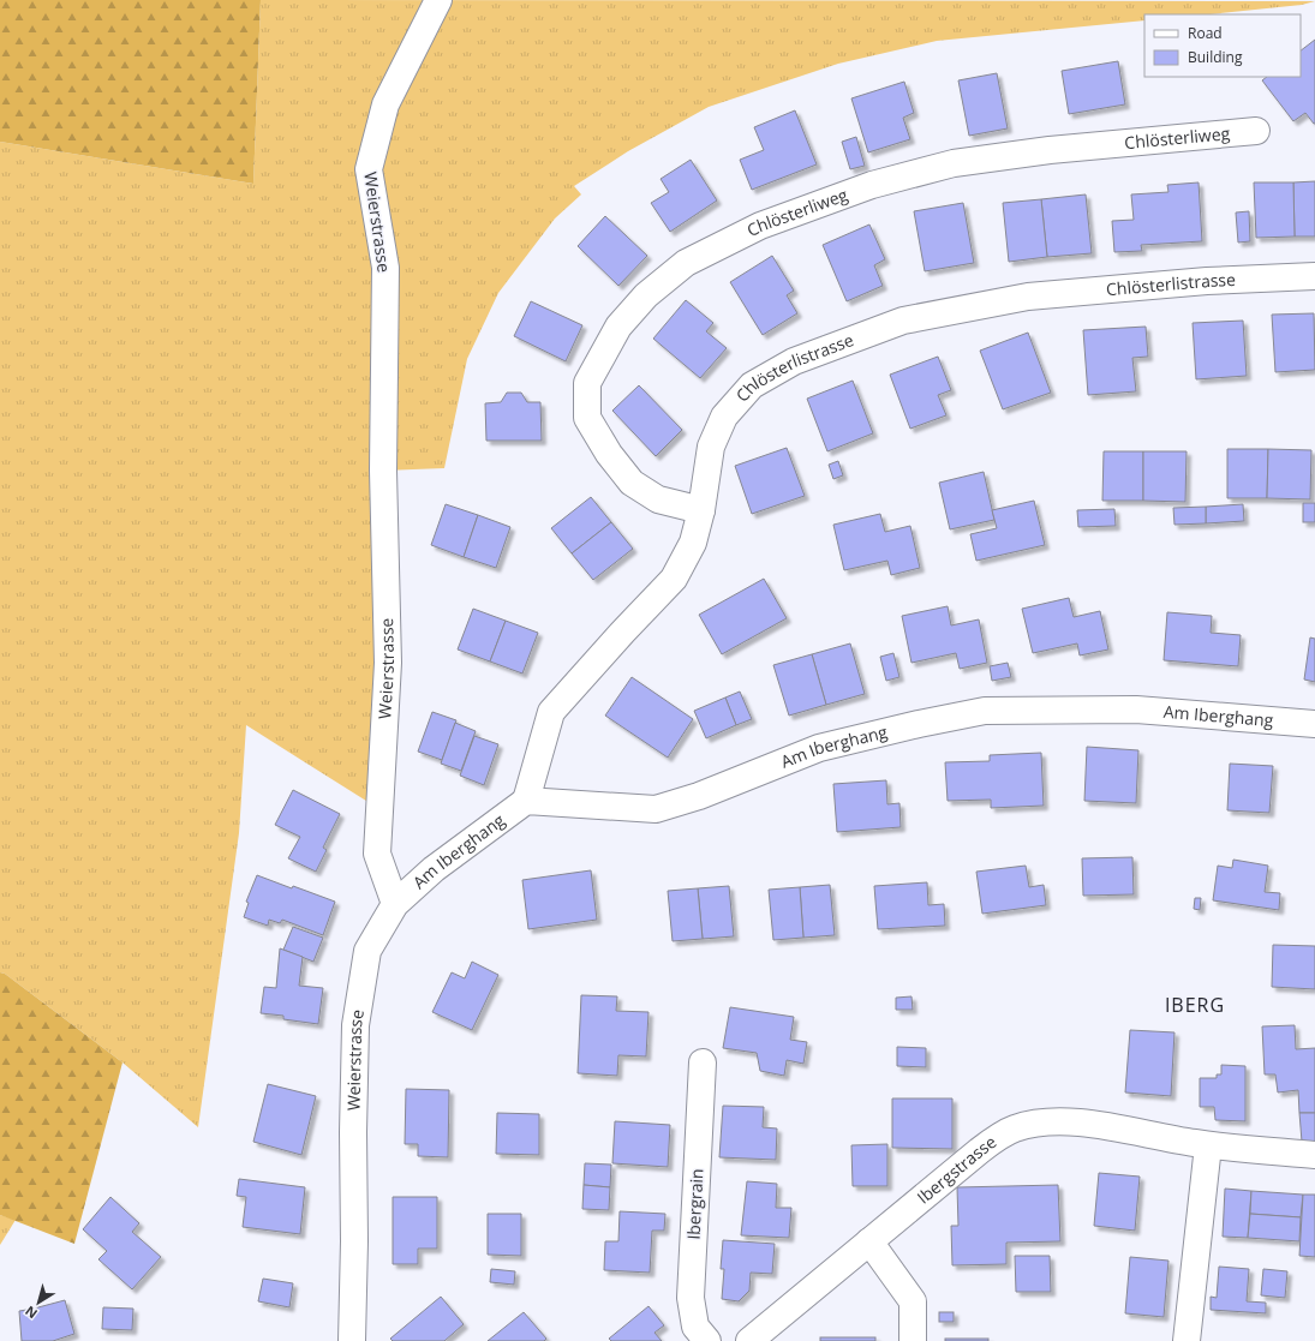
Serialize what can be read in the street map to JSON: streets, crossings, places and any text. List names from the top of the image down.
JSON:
{
  "streets": {
    "street": [
      "Chlösterliweg",
      "Weierstrasse",
      "Chlösterlistrasse",
      "Am Iberghang",
      "Ibergstrasse",
      "Ibergrain"
    ]
  },
  "crossings": [
    ["Chlösterliweg", "Chlösterlistrasse"],
    ["Weierstrasse", "Am Iberghang"],
    ["Chlösterlistrasse", "Am Iberghang"]
  ],
  "districts": ["IBERG"],
  "legend": ["Road", "Building"],
  "north": "bottom left"
}
